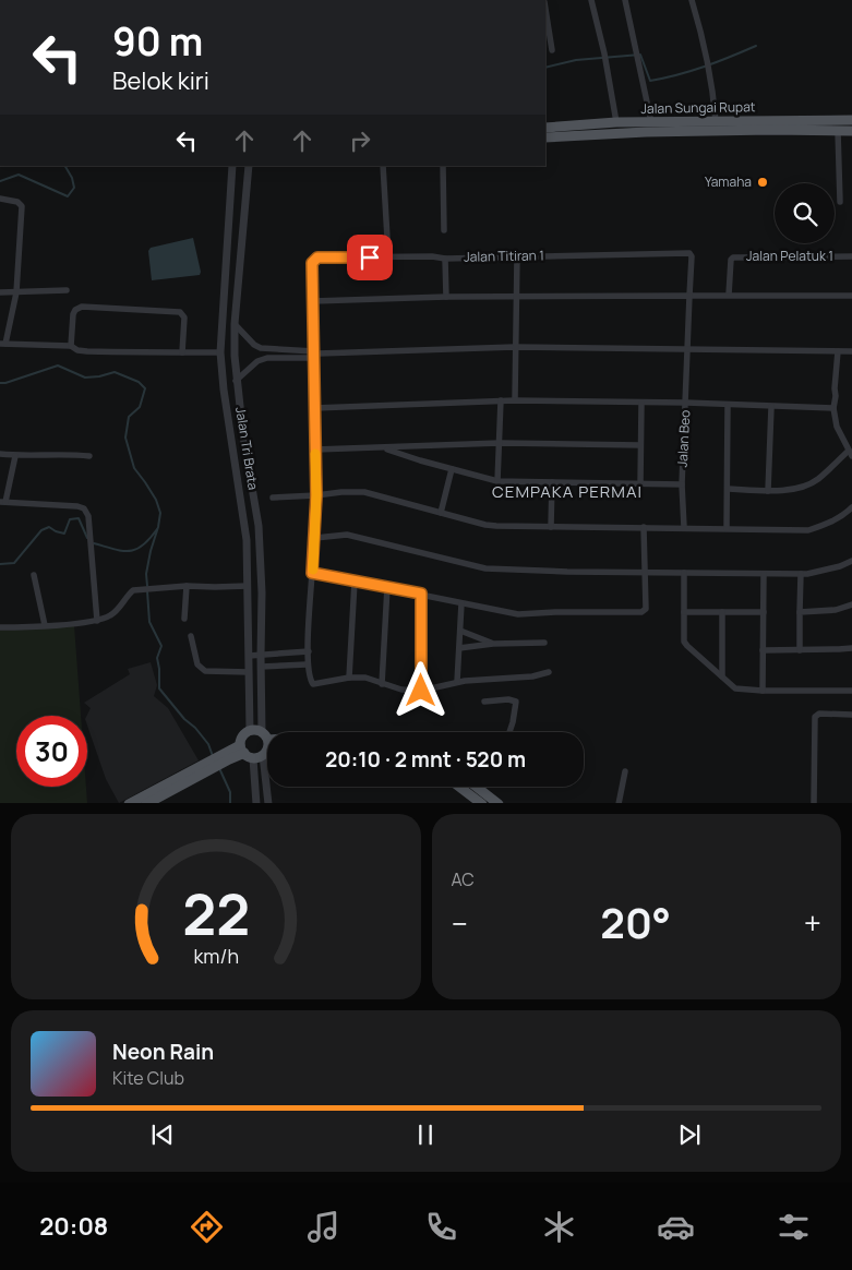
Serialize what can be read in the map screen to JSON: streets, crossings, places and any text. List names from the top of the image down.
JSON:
{
  "streets": {
    "main road": ["Jalan Sungai Rupat"],
    "street": [
      "Jalan Titiran 1",
      "Jalan Pelatuk 1",
      "Jalan Beo",
      "Jalan Tri Brata"
    ]
  },
  "crossings": [
    ["Jalan Titiran 1", "Jalan Beo"]
  ],
  "districts": ["CEMPAKA PERMAI"],
  "places": ["Yamaha"],
  "page": {
    "turn": ["90 m", "Belok kiri"],
    "limit": "30",
    "trip": "20:10 · 2 mnt · 520 m",
    "tile": "AC",
    "heat": ["−", "20°", "+"],
    "song": ["Neon Rain", "Kite Club"],
    "tabs": "20:08",
    "gauge": ["22", "km/h"]
  }
}
